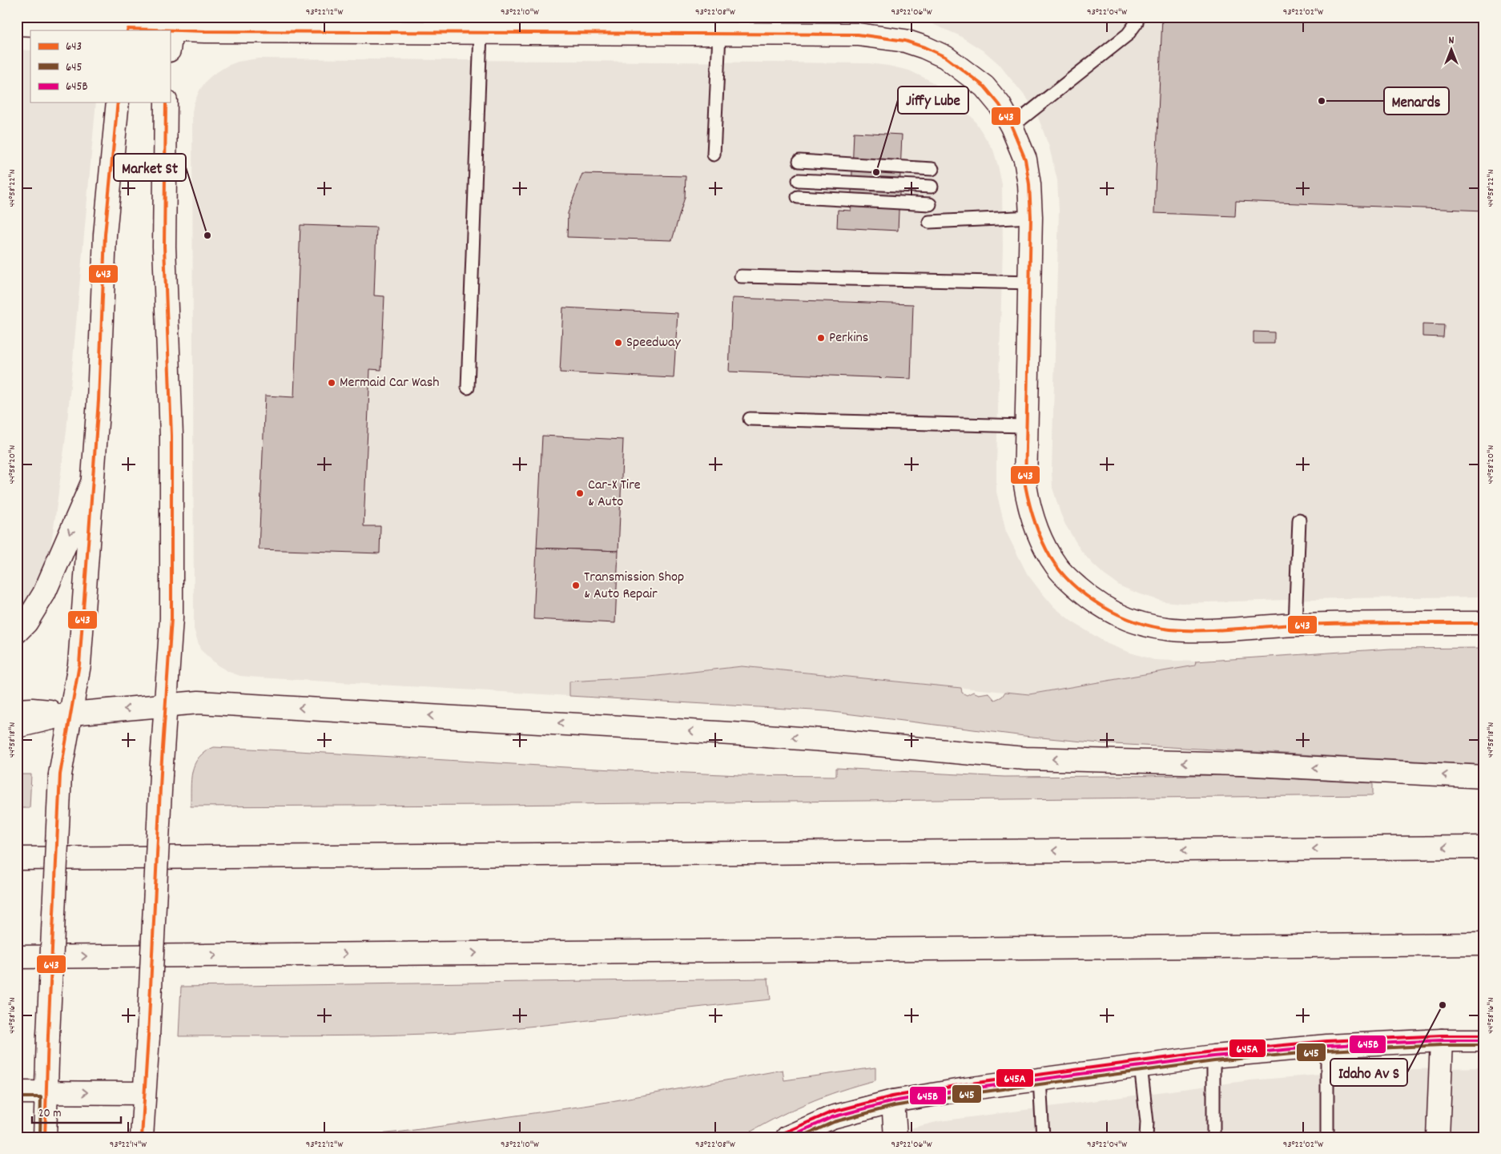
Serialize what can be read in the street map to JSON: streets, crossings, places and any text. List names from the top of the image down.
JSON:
{
  "places": [
    "Menards",
    "Jiffy Lube",
    "Market St",
    "Perkins",
    "Speedway",
    "Mermaid Car Wash",
    "Car-X Tire & Auto",
    "Transmission Shop & Auto Repair",
    "Idaho Av S"
  ],
  "lines": [
    "transit line 643",
    "transit line 645A",
    "transit line 645B",
    "transit line 645"
  ],
  "legend": ["643", "645", "645B"],
  "scale_bar": "20 m",
  "north": "top",
  "coordinates": [
    "93°22'12\"W",
    "93°22'10\"W",
    "93°22'08\"W",
    "93°22'06\"W",
    "93°22'04\"W",
    "93°22'02\"W",
    "44°58'22\"N",
    "44°58'20\"N",
    "44°58'18\"N",
    "44°58'16\"N",
    "93°22'14\"W"
  ]
}
